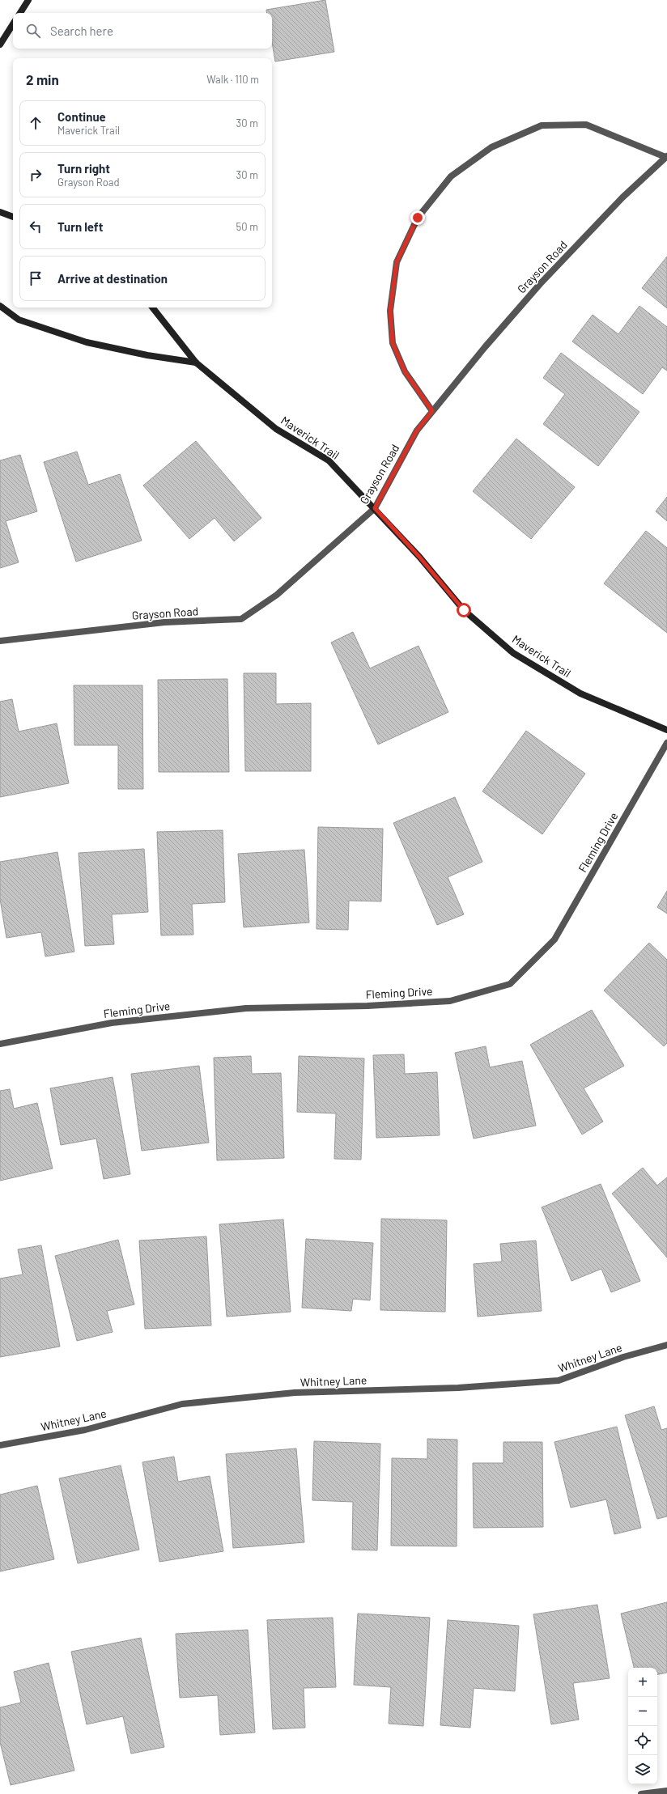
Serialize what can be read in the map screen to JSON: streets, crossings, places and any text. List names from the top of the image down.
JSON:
{
  "streets": {
    "street": [
      "Grayson Road",
      "Maverick Trail",
      "Fleming Drive",
      "Whitney Lane"
    ]
  },
  "crossings": [
    ["Grayson Road", "Maverick Trail"]
  ],
  "page": {
    "search": "Search here",
    "heading": ["2 min", "Walk · 110 m"],
    "list": [
      ["Continue", "Maverick Trail", "30 m"],
      ["Turn right", "Grayson Road", "30 m"],
      ["Turn left", "50 m"],
      "Arrive at destination"
    ],
    "map_buttons": ["+", "−"]
  }
}
